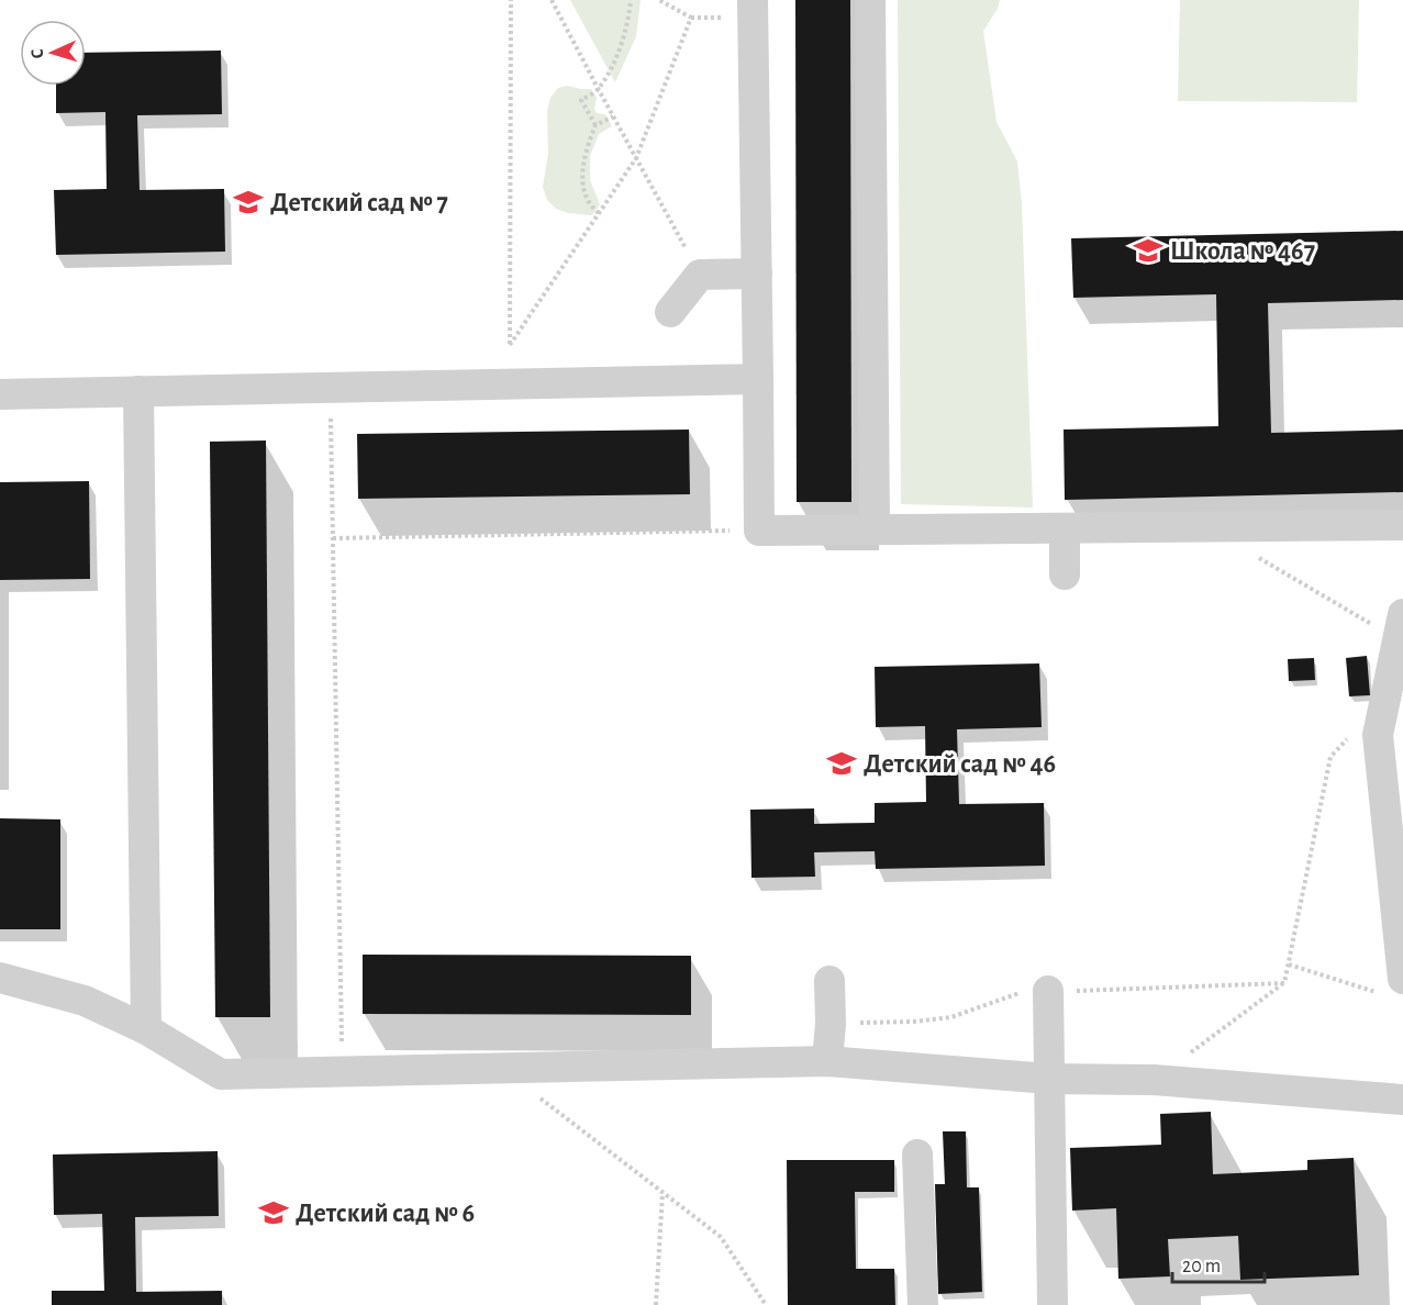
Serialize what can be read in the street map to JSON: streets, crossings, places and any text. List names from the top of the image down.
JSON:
{
  "places": {
    "school or university": [
      "Детский сад № 7",
      "Школа № 467",
      "Детский сад № 46",
      "Детский сад № 6"
    ]
  },
  "scale_bar": "20 m",
  "north": "left"
}
